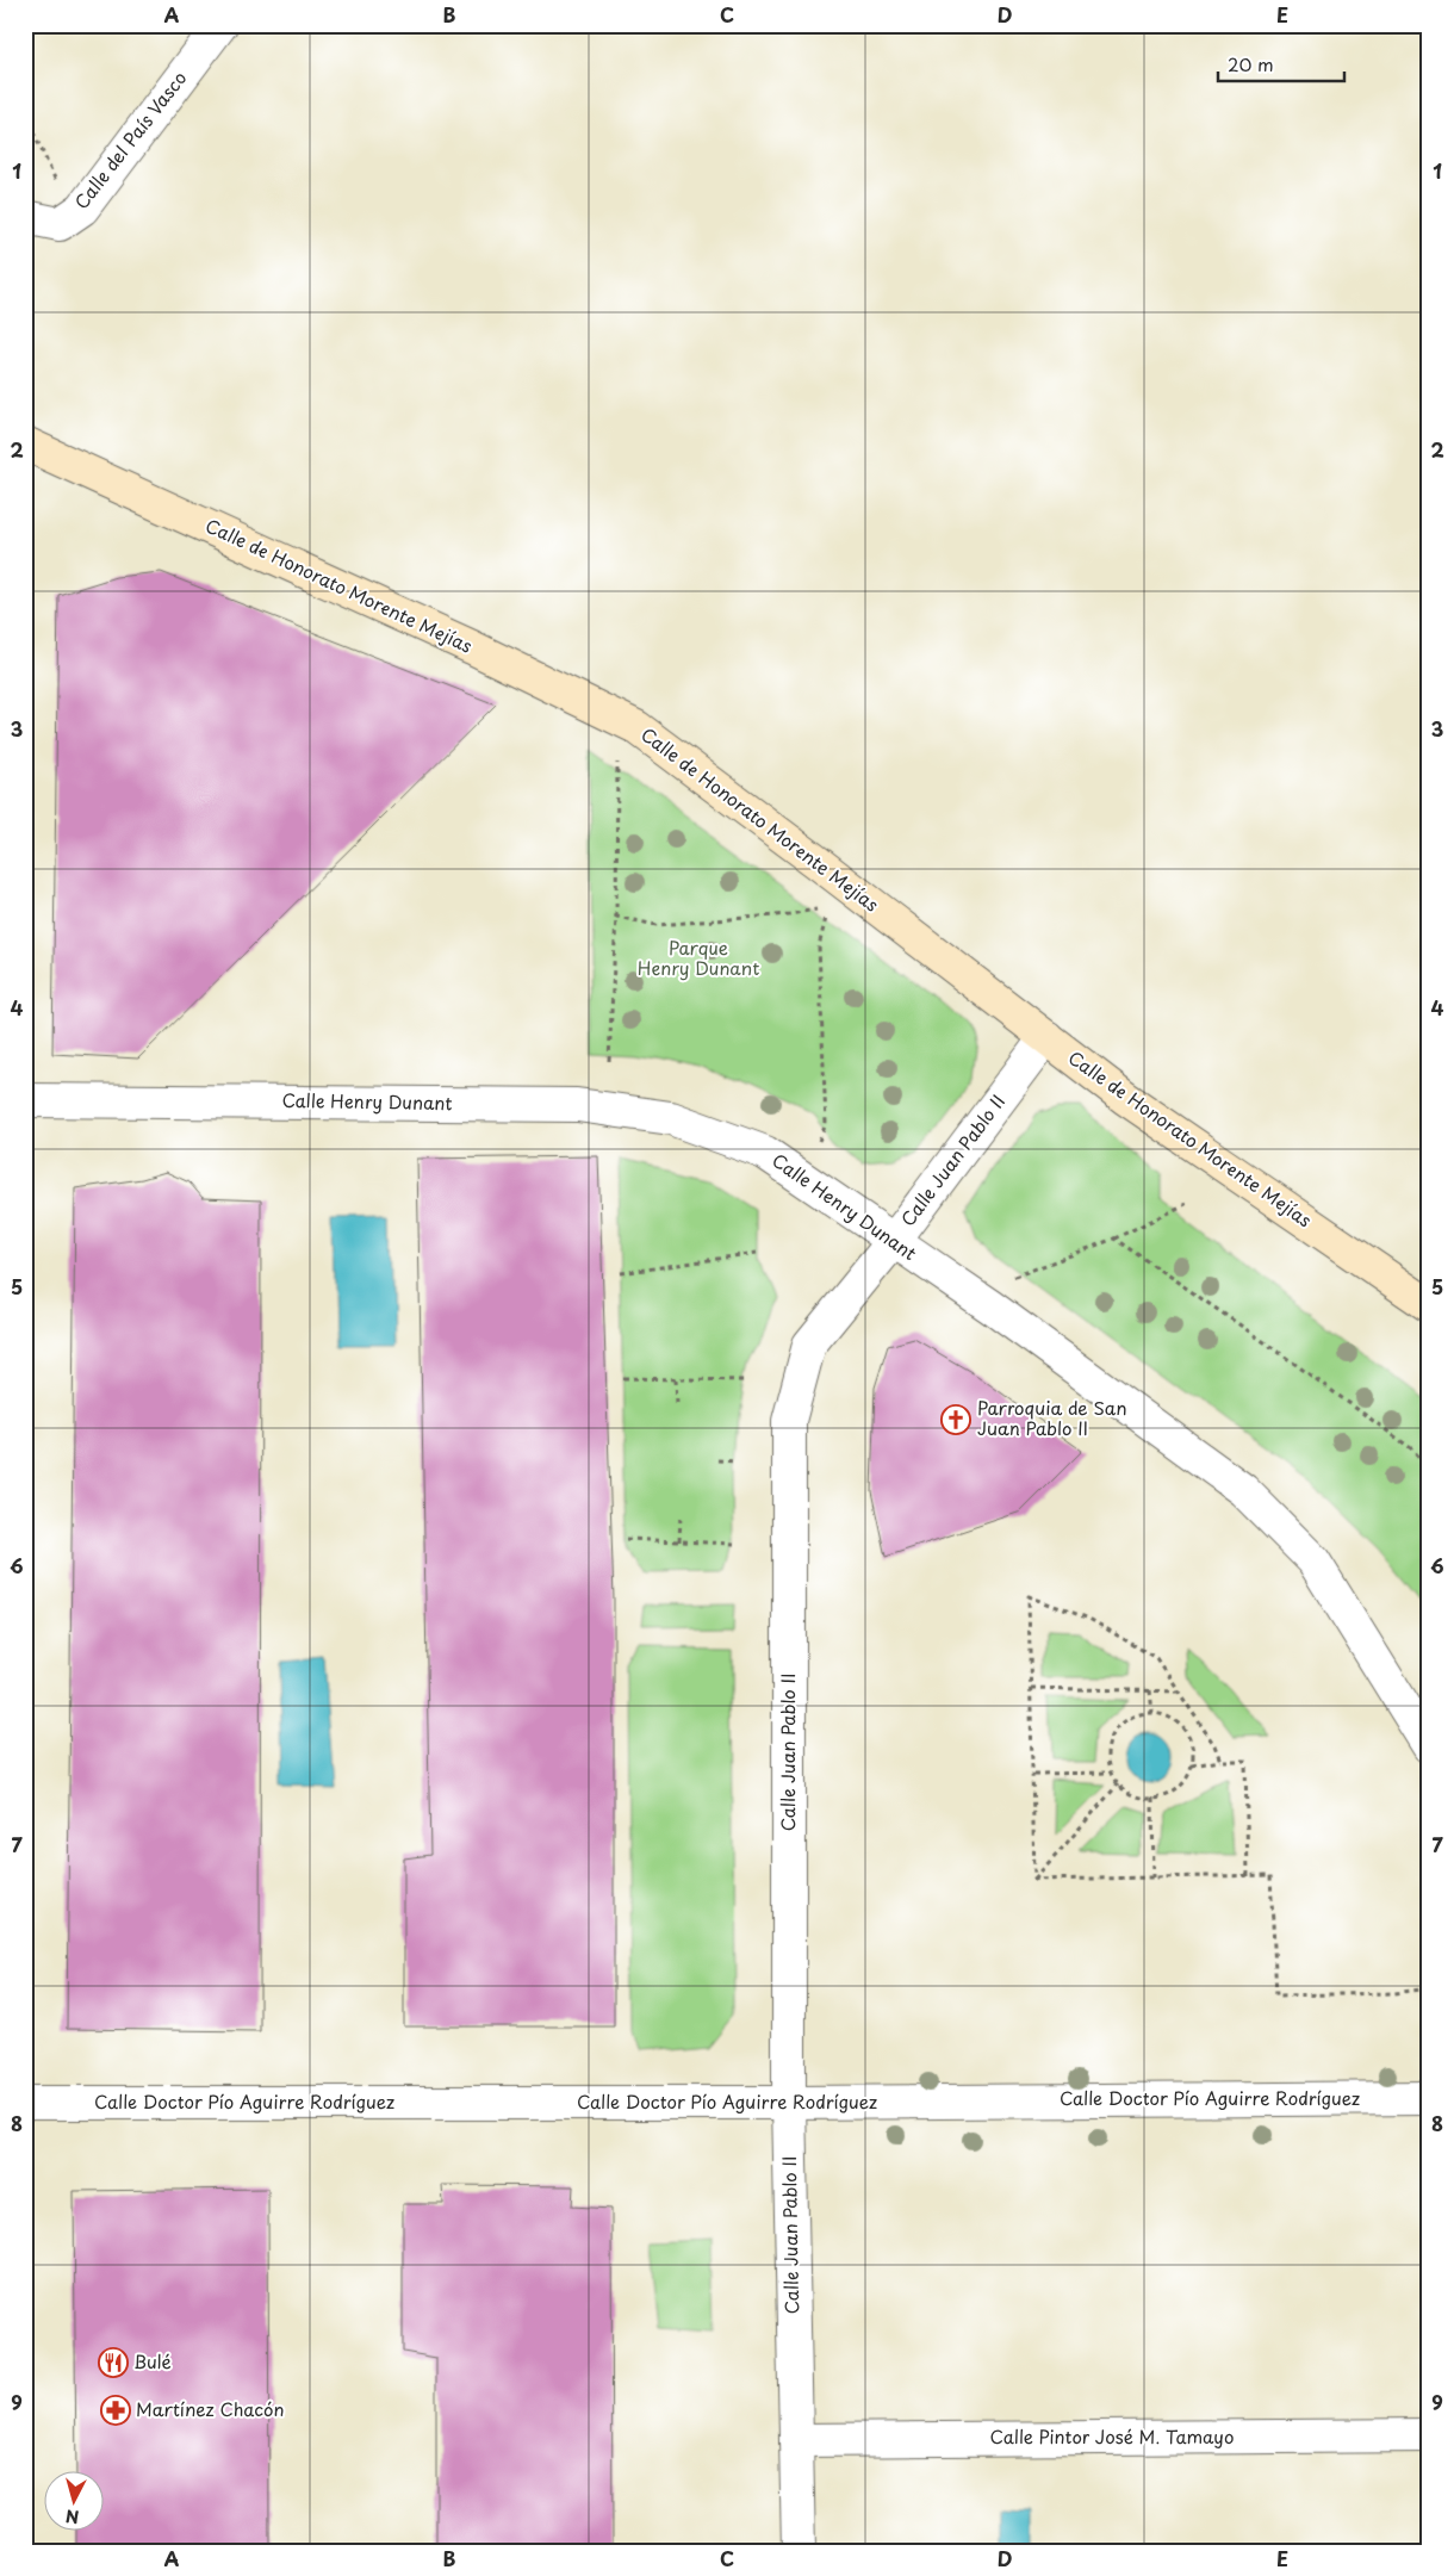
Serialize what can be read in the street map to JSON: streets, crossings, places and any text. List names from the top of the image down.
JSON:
{
  "streets": {
    "street": [
      "Calle del País Vasco",
      "Calle de Honorato Morente Mejías",
      "Calle Henry Dunant",
      "Calle Juan Pablo II",
      "Calle Doctor Pío Aguirre Rodríguez",
      "Calle Pintor José M. Tamayo"
    ]
  },
  "crossings": [
    ["Calle de Honorato Morente Mejías", "Calle Juan Pablo II"],
    ["Calle Henry Dunant", "Calle Juan Pablo II"],
    ["Calle Juan Pablo II", "Calle Doctor Pío Aguirre Rodríguez"],
    ["Calle Juan Pablo II", "Calle Pintor José M. Tamayo"]
  ],
  "parks": ["Parque Henry Dunant"],
  "places": {
    "church": ["Parroquia de San Juan Pablo II"],
    "restaurant": ["Bulé"],
    "pharmacy": ["Martínez Chacón"]
  },
  "scale_bar": "20 m",
  "north": "bottom",
  "grid": {
    "columns": [
      "A",
      "B",
      "C",
      "D",
      "E"
    ],
    "rows": [
      "1",
      "2",
      "3",
      "4",
      "5",
      "6",
      "7",
      "8",
      "9"
    ]
  }
}
